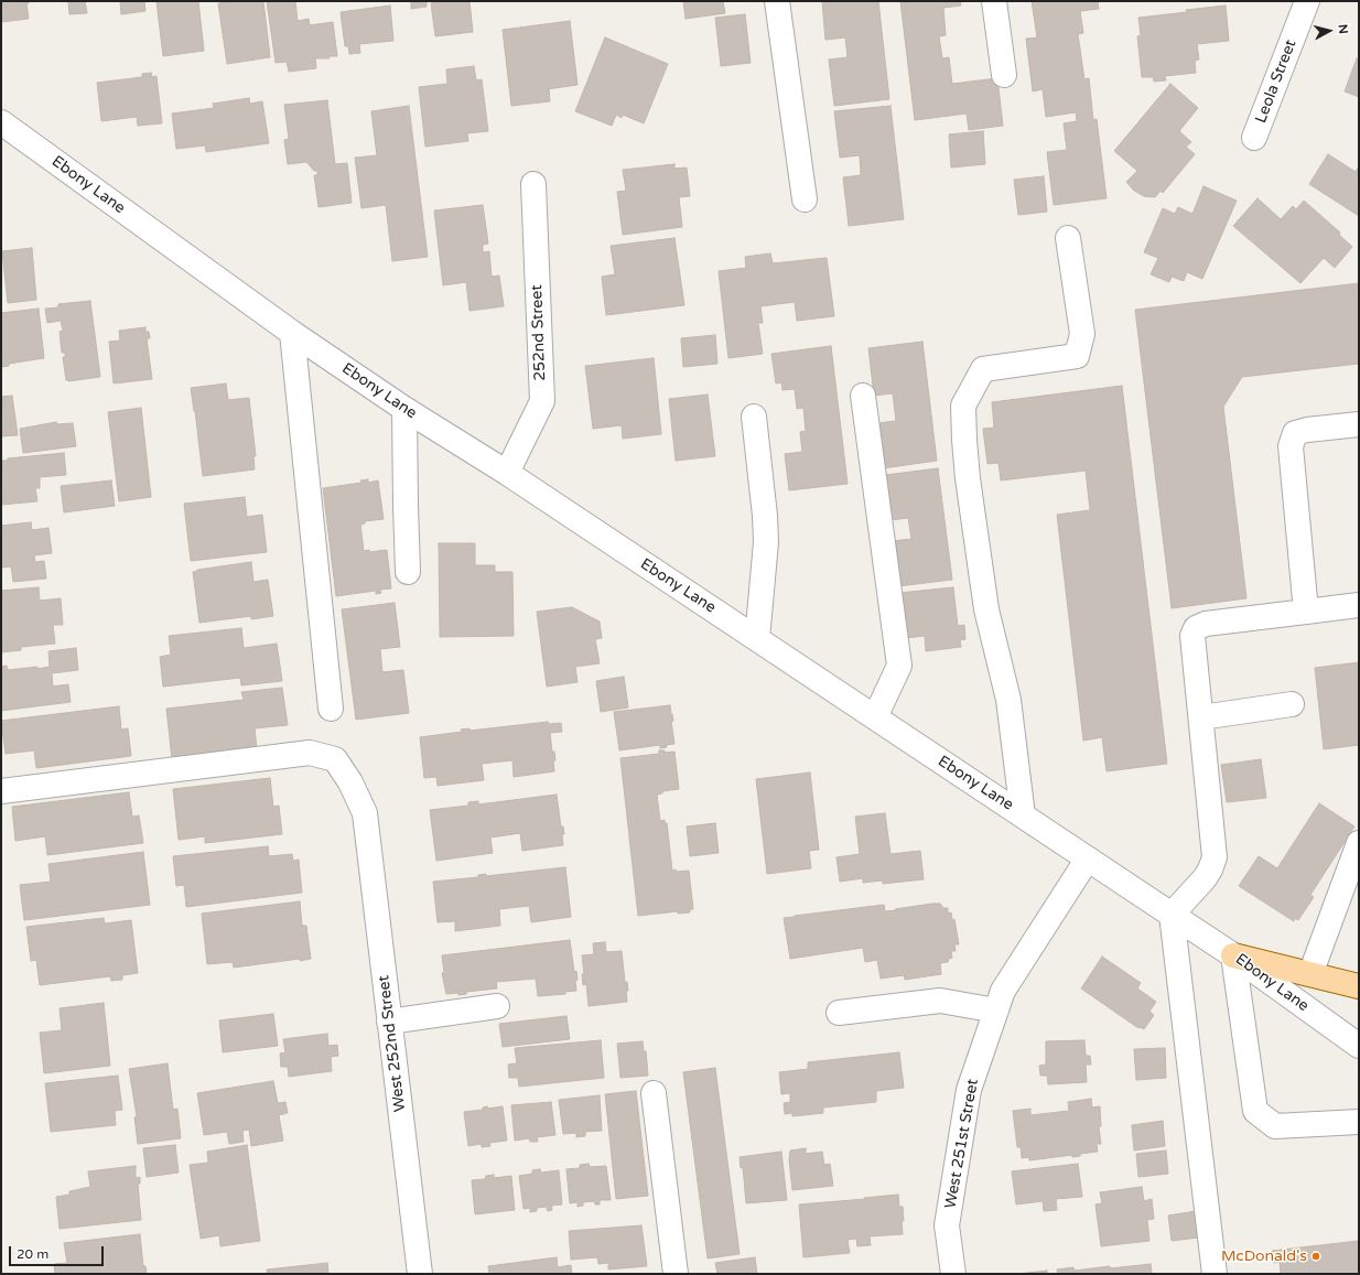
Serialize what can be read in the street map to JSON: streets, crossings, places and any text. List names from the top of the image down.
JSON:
{
  "streets": {
    "street": [
      "Leola Street",
      "Ebony Lane",
      "252nd Street",
      "West 252nd Street",
      "West 251st Street"
    ]
  },
  "crossings": [
    ["Ebony Lane", "252nd Street"],
    ["Ebony Lane", "West 251st Street"]
  ],
  "places": ["McDonald's"],
  "scale_bar": "20 m",
  "north": "right"
}
